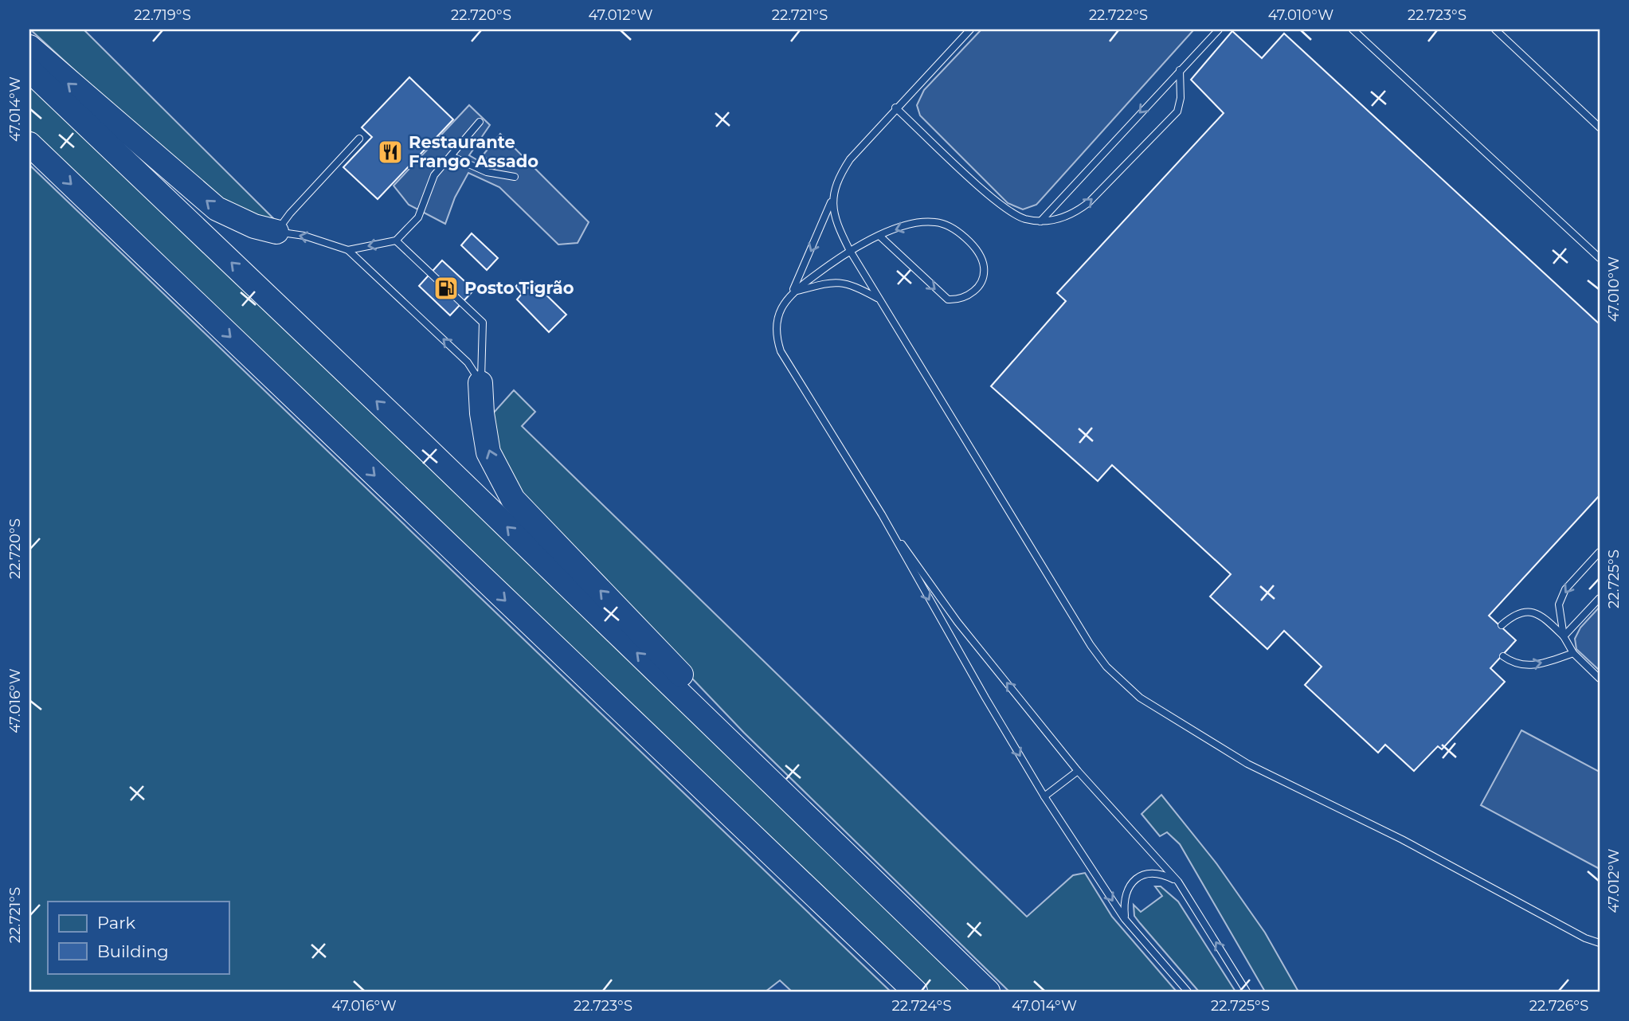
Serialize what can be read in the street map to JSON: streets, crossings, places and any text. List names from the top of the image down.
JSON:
{
  "places": {
    "restaurant": ["Restaurante Frango Assado"],
    "fuel station": ["Posto Tigrão"]
  },
  "legend": ["Park", "Building"],
  "coordinates": [
    "22.719°S",
    "22.720°S",
    "47.012°W",
    "22.721°S",
    "22.722°S",
    "47.010°W",
    "22.723°S",
    "47.014°W",
    "22.725°S",
    "47.016°W",
    "22.724°S",
    "22.726°S"
  ]
}
